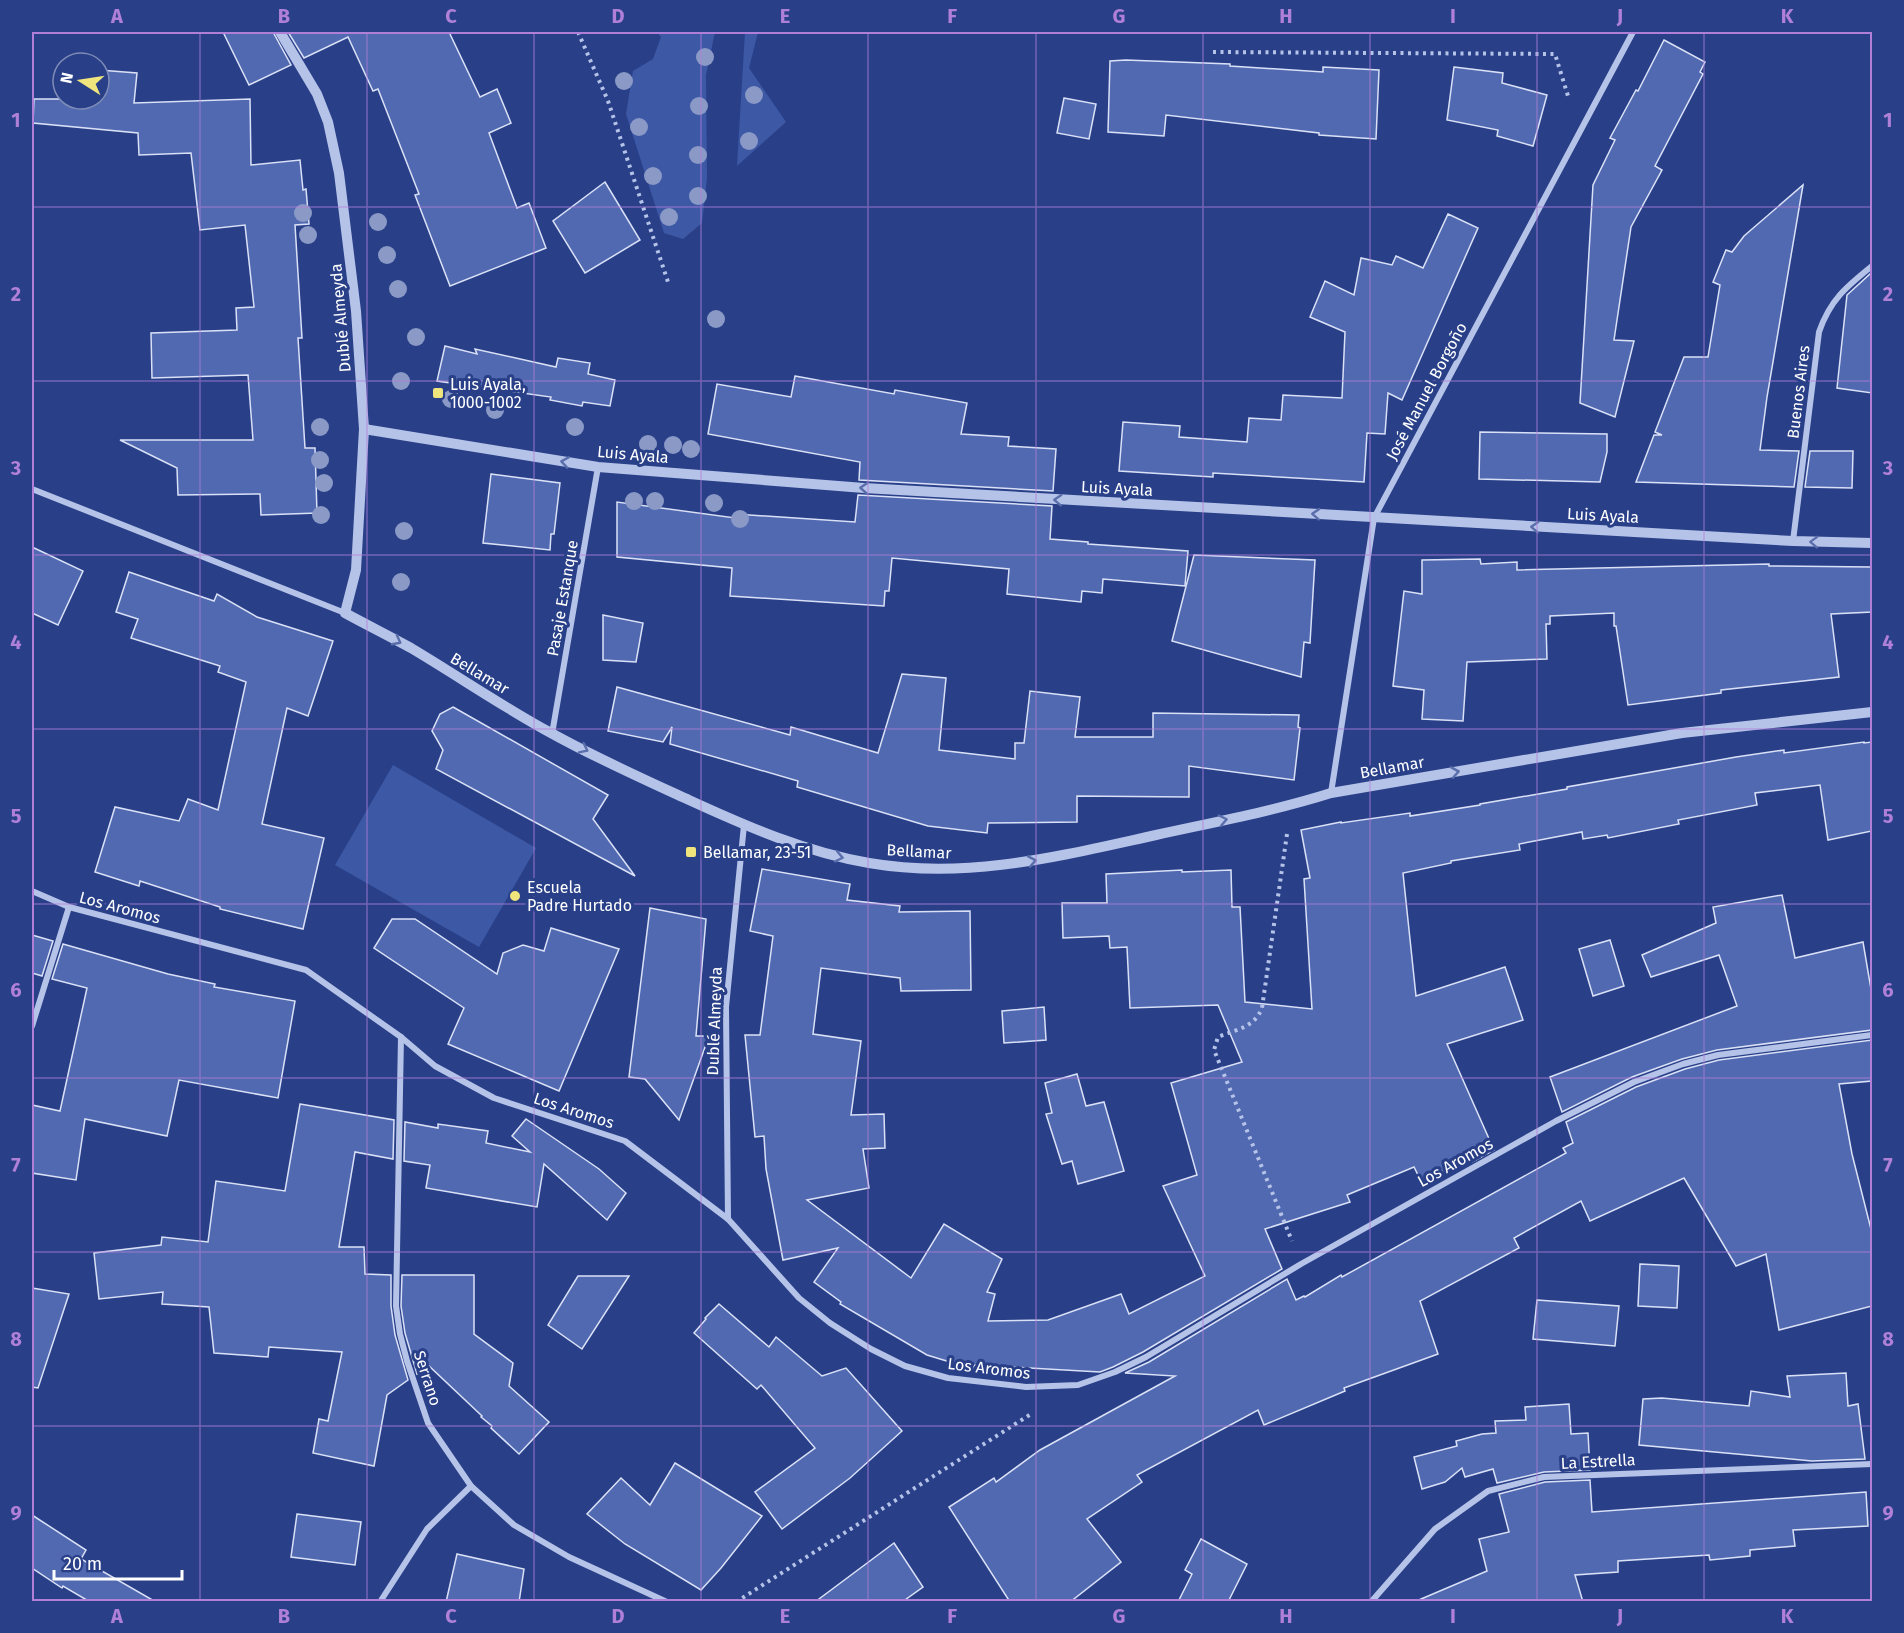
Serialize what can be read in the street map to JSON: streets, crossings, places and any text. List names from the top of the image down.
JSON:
{
  "streets": {
    "street": [
      "Dublé Almeyda",
      "José Manuel Borgoño",
      "Buenos Aires",
      "Luis Ayala",
      "Pasaje Estanque",
      "Bellamar",
      "Los Aromos",
      "Serrano",
      "La Estrella"
    ]
  },
  "crossings": [
    ["Dublé Almeyda", "Luis Ayala"],
    ["Dublé Almeyda", "Bellamar"],
    ["Dublé Almeyda", "Los Aromos"],
    ["José Manuel Borgoño", "Luis Ayala"],
    ["José Manuel Borgoño", "Bellamar"],
    ["Buenos Aires", "Luis Ayala"],
    ["Luis Ayala", "Pasaje Estanque"],
    ["Pasaje Estanque", "Bellamar"],
    ["Los Aromos", "Serrano"]
  ],
  "one_way": ["Luis Ayala", "Bellamar"],
  "places": {
    "transit": ["Luis Ayala, 1000-1002", "Bellamar, 23-51"],
    "other": ["Escuela Padre Hurtado"]
  },
  "scale_bar": "20 m",
  "north": "left",
  "grid": {
    "columns": [
      "A",
      "B",
      "C",
      "D",
      "E",
      "F",
      "G",
      "H",
      "I",
      "J",
      "K"
    ],
    "rows": [
      "1",
      "2",
      "3",
      "4",
      "5",
      "6",
      "7",
      "8",
      "9"
    ]
  }
}
